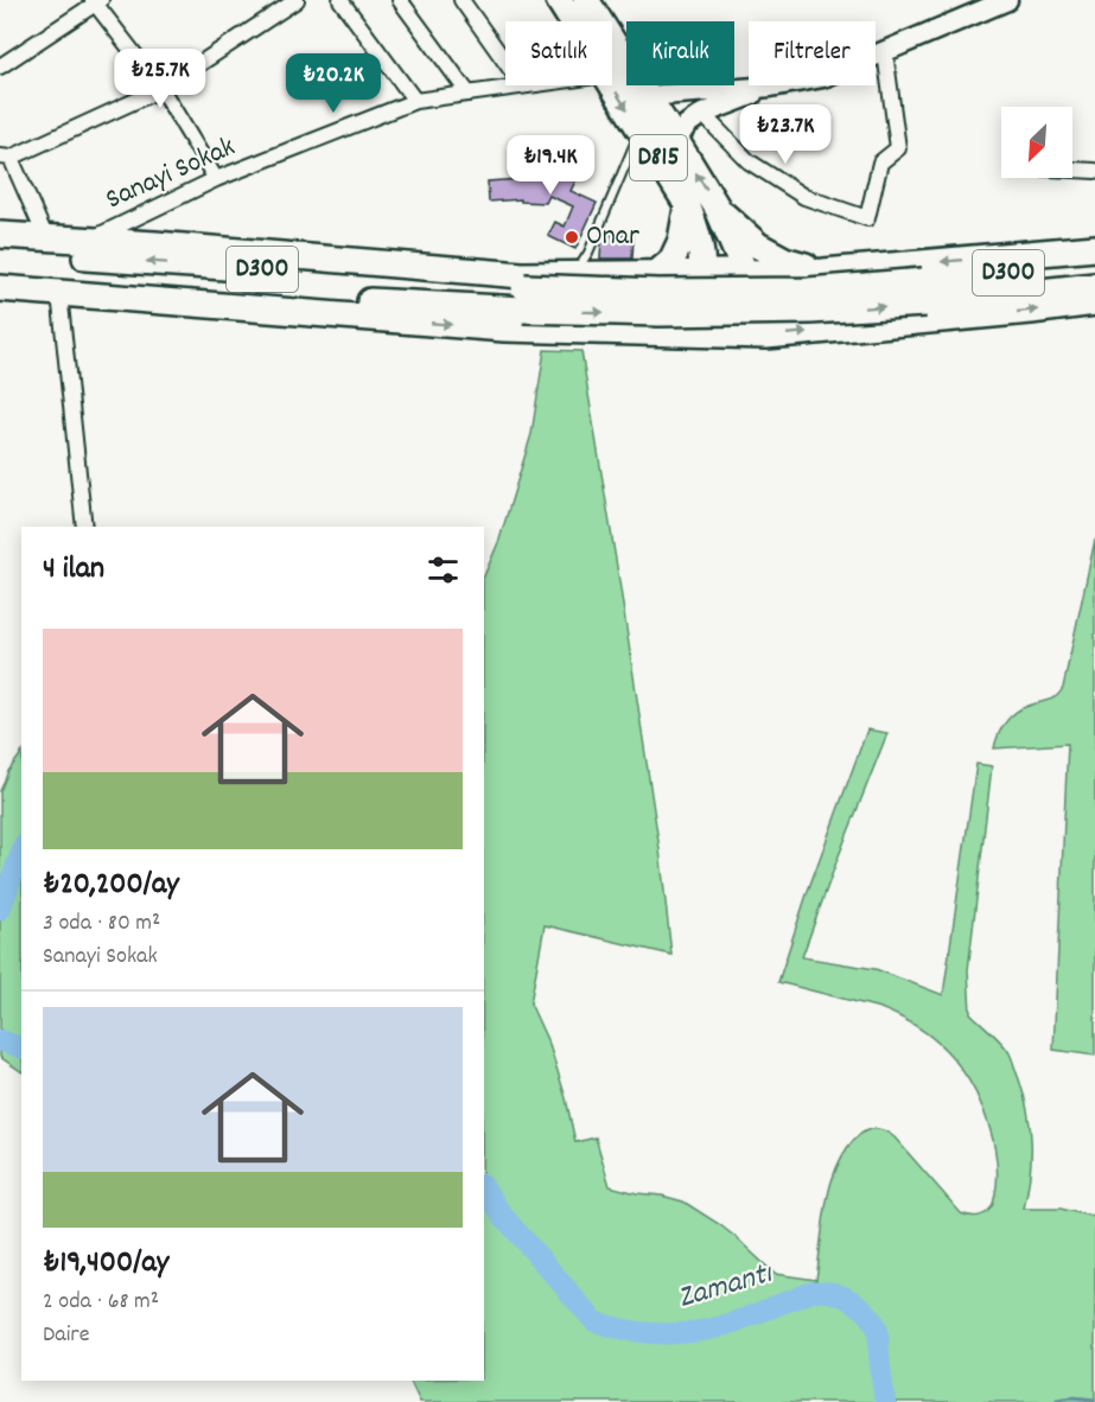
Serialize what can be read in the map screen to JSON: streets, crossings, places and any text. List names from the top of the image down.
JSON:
{
  "streets": {
    "highway": ["D815", "D300"],
    "street": ["Sanayi Sokak"]
  },
  "water": ["Zamantı"],
  "places": ["Onar"],
  "north": "bottom left",
  "page": {
    "chip": ["Satılık", "Kiralık", "Filtreler"],
    "price": [
      "₺25.7K",
      "₺20.2K",
      "₺23.7K",
      "₺19.4K"
    ],
    "heading": "4 ilan",
    "list": [
      {
        "name": "₺20,200/ay",
        "note": "3 oda · 80 m² · Sanayi Sokak"
      },
      {
        "name": "₺19,400/ay",
        "note": "2 oda · 68 m² · Daire"
      }
    ]
  }
}
